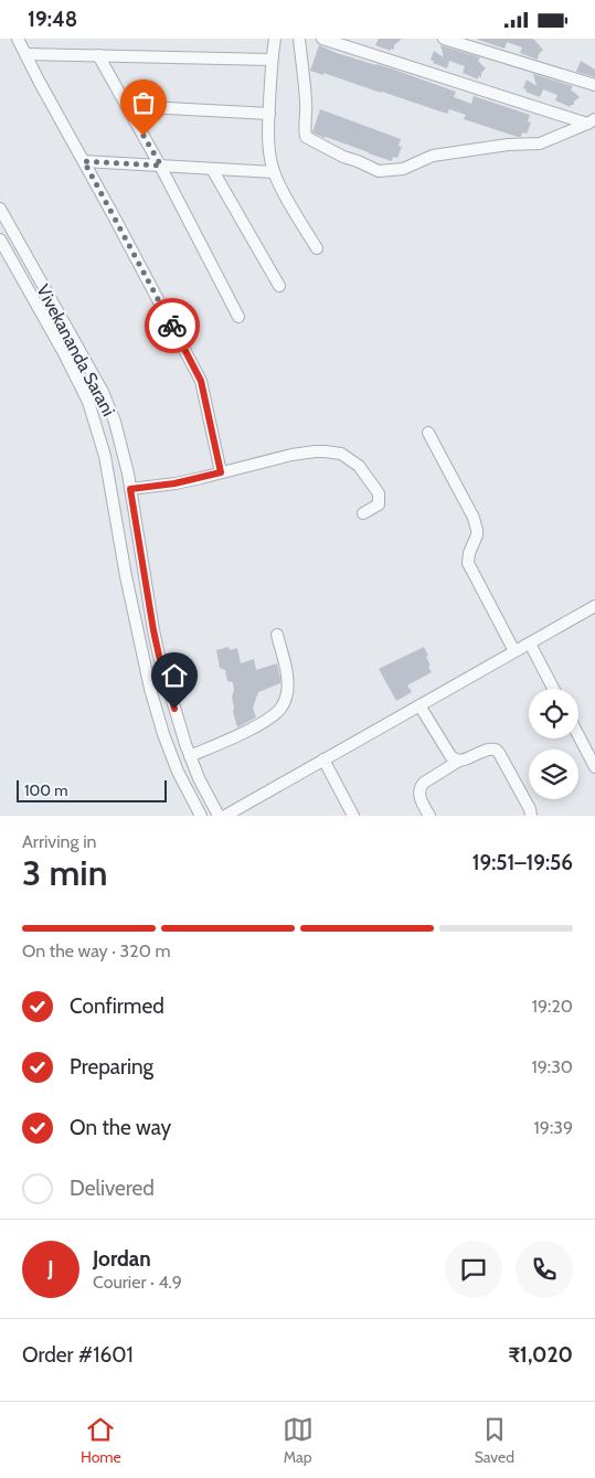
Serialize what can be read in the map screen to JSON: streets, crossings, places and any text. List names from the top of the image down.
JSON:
{
  "streets": {
    "street": ["Vivekananda Sarani"]
  },
  "scale_bar": "100 m",
  "page": {
    "status": "19:48",
    "scale": "100 m",
    "heading": ["3 min", "Arriving in", "19:51–19:56"],
    "panel": [
      "Jordan",
      "Courier · 4.9",
      "Order #1601",
      "₹1,020"
    ],
    "bar": "On the way · 320 m",
    "list": [
      ["Confirmed", "19:20"],
      ["Preparing", "19:30"],
      ["On the way", "19:39"],
      "Delivered"
    ],
    "round": "J",
    "tabs": ["Home", "Map", "Saved"]
  }
}
